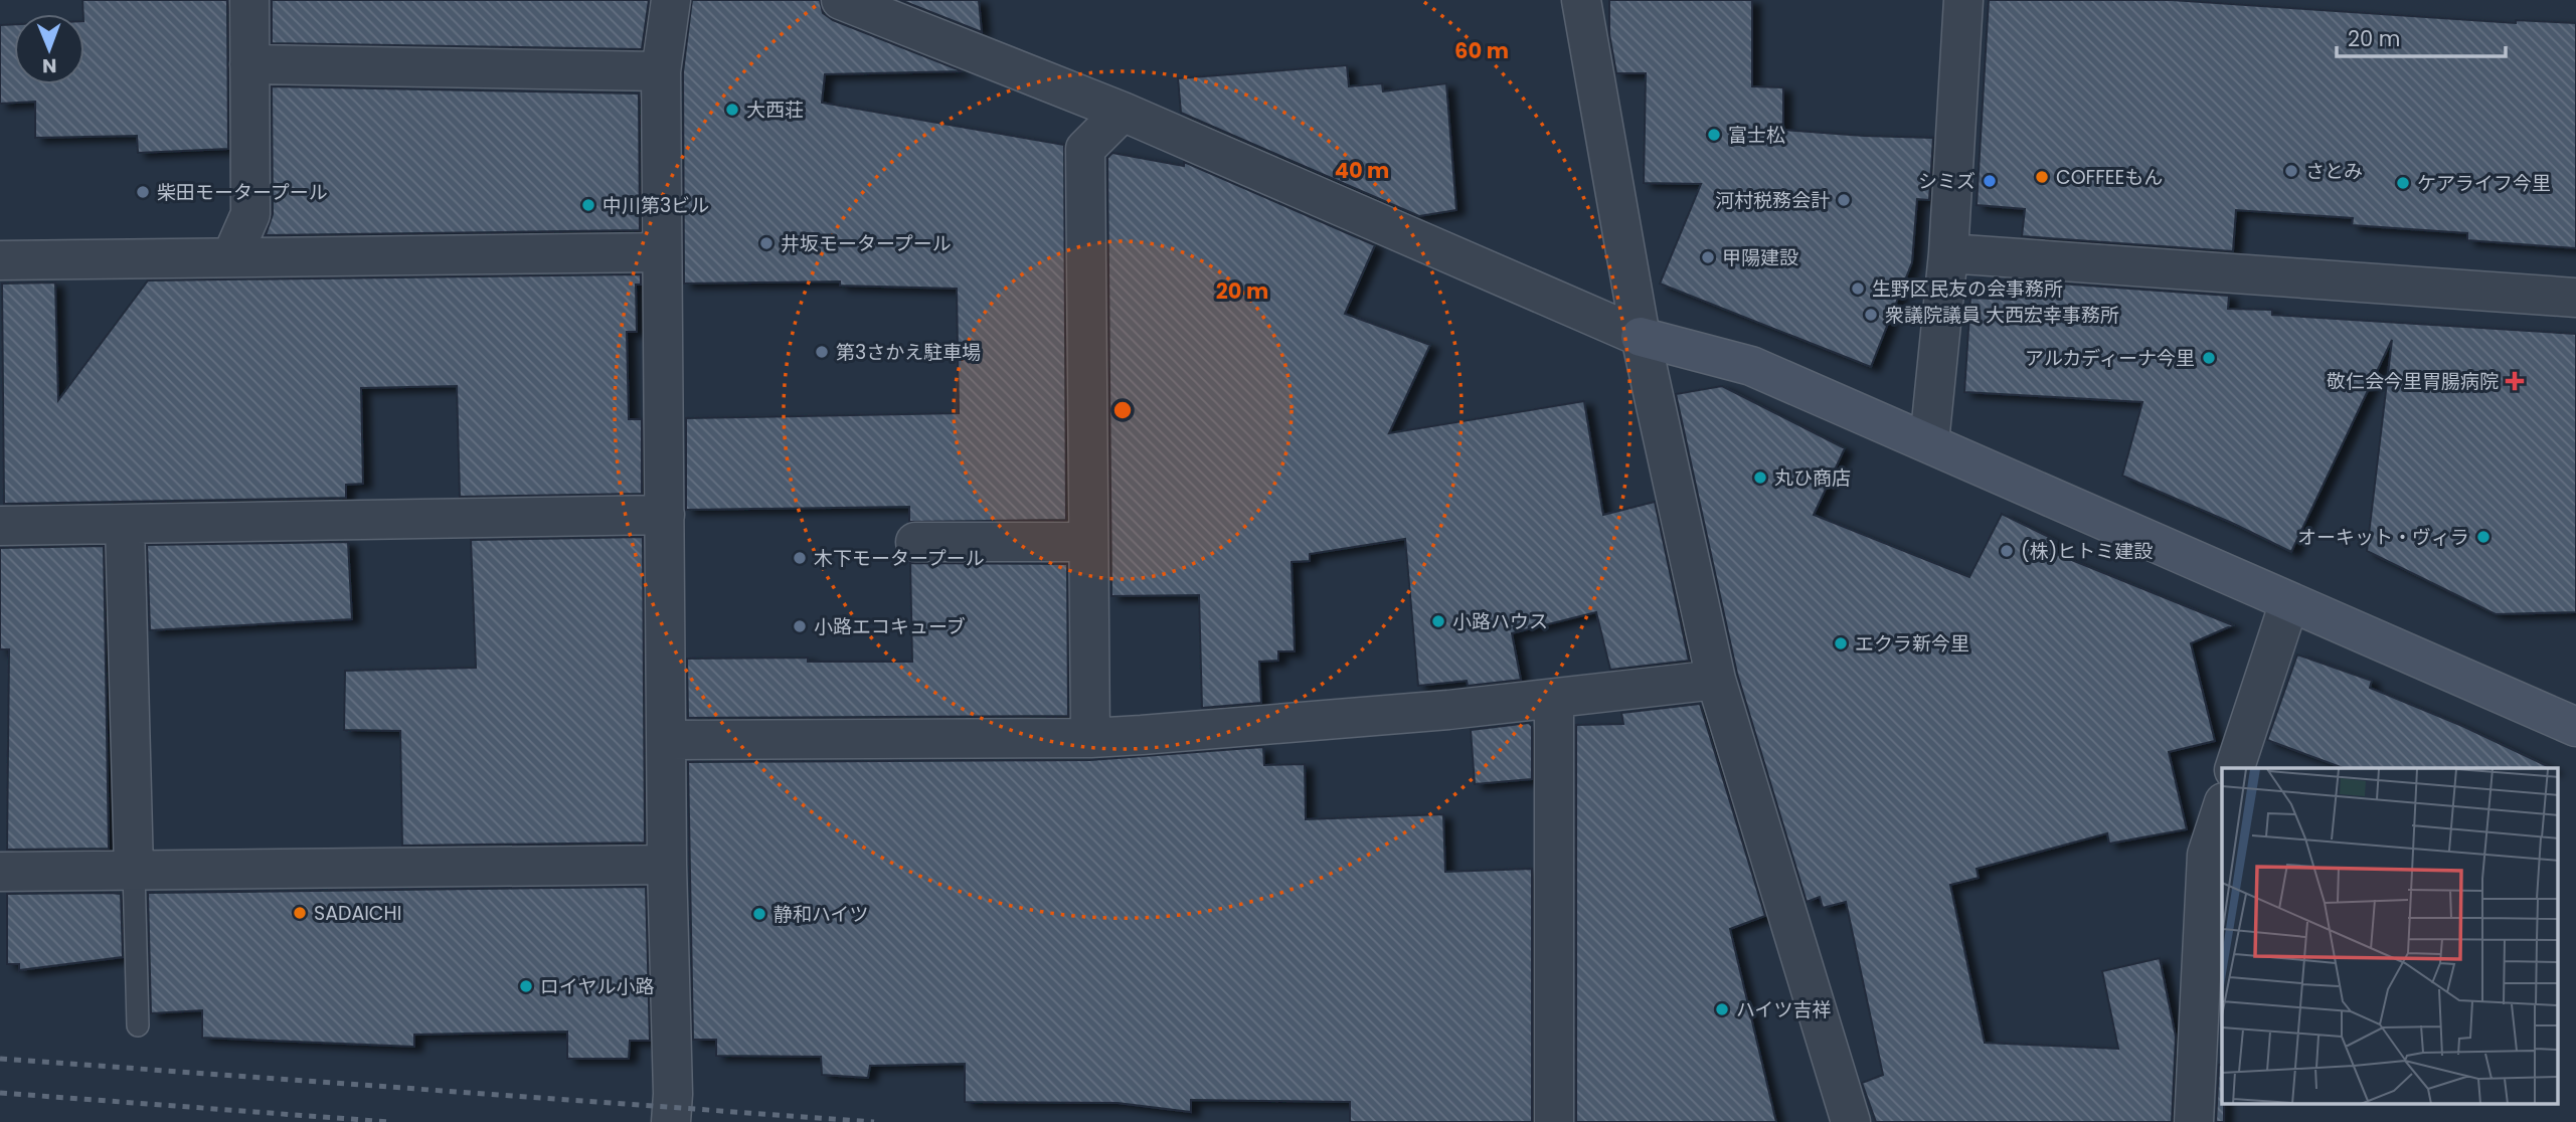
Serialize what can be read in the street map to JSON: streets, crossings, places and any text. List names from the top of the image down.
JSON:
{
  "places": {
    "other": [
      "大西荘",
      "富士松",
      "さとみ",
      "COFFEEもん",
      "シミズ",
      "ケアライフ今里",
      "柴田モータープール",
      "河村税務会計",
      "中川第3ビル",
      "井坂モータープール",
      "甲陽建設",
      "生野区民友の会事務所",
      "衆議院議員 大西宏幸事務所",
      "第3さかえ駐車場",
      "アルカディーナ今里",
      "丸ひ商店",
      "オーキット・ヴィラ",
      "(株)ヒトミ建設",
      "木下モータープール",
      "小路ハウス",
      "小路エコキューブ",
      "エクラ新今里",
      "SADAICHI",
      "静和ハイツ",
      "ロイヤル小路",
      "ハイツ吉祥"
    ],
    "health": ["敬仁会今里胃腸病院"]
  },
  "scale_bar": "20 m",
  "north": "bottom",
  "rings": ["60 m", "40 m", "20 m"]
}
